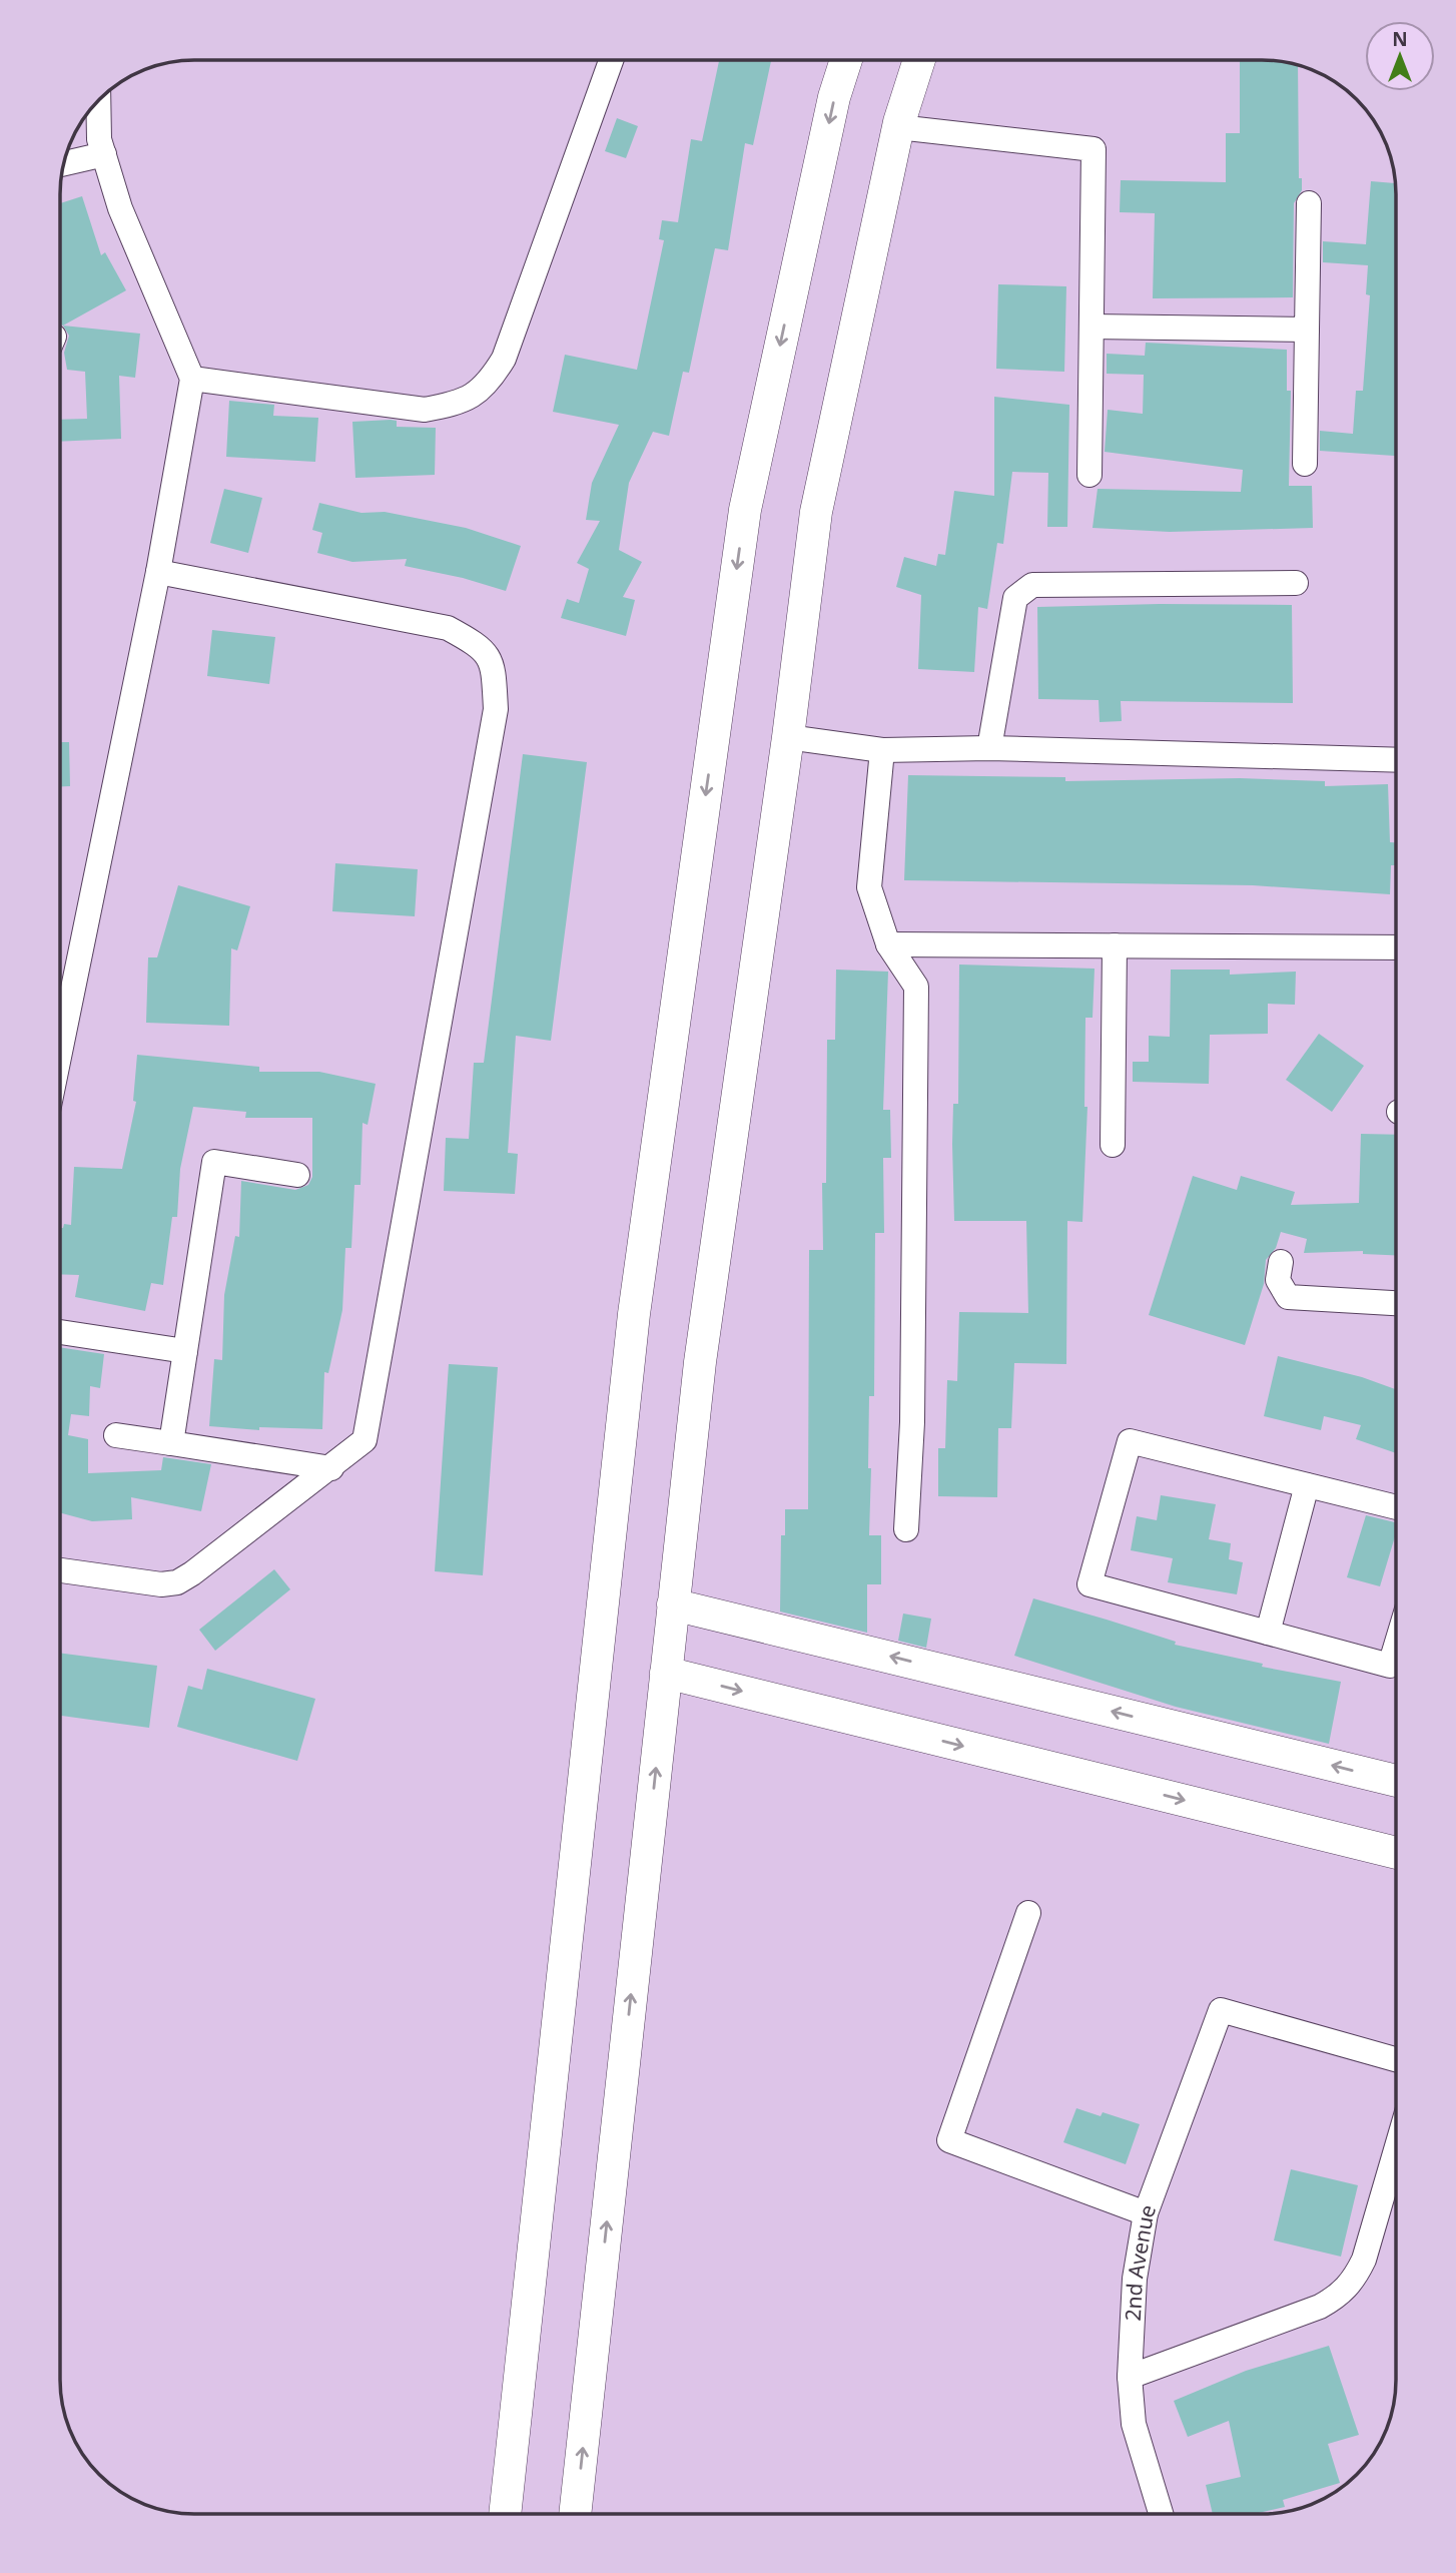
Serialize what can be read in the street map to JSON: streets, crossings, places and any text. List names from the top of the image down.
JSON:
{
  "streets": {
    "street": ["2nd Avenue"]
  },
  "north": "top"
}
